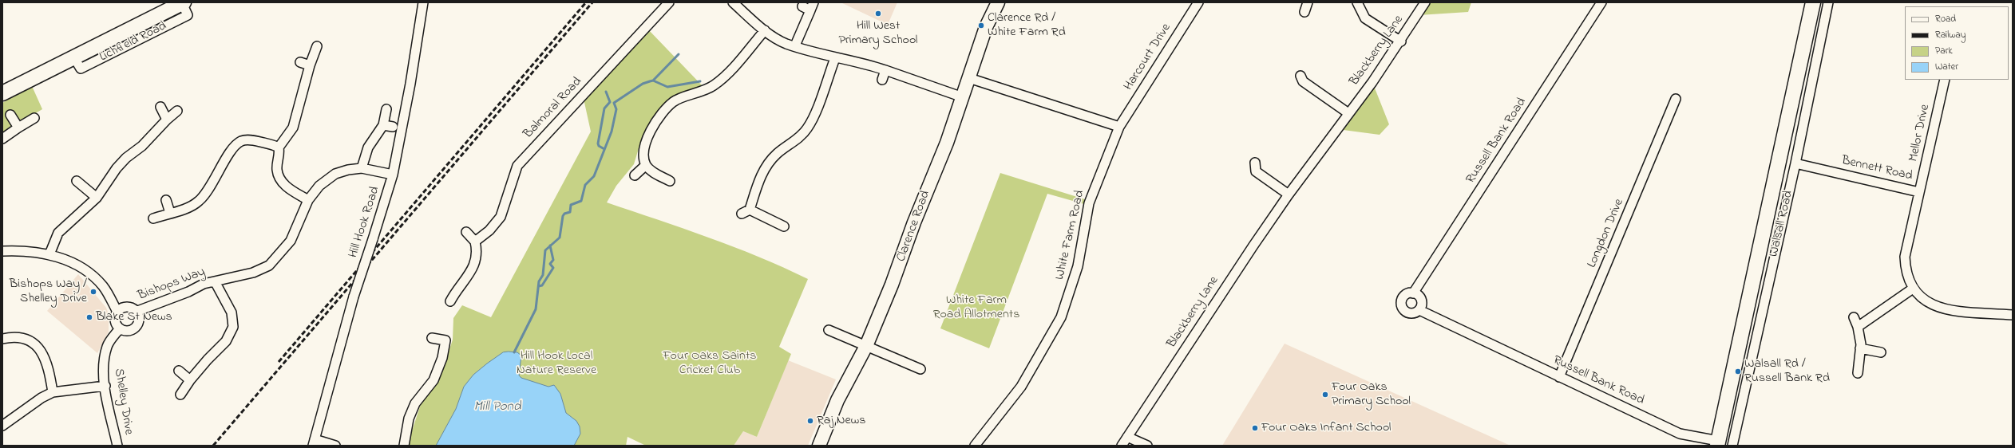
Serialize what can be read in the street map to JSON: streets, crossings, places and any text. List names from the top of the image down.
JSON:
{
  "streets": {
    "main road": ["Lichfield Road", "Walsall Road"],
    "street": [
      "Blackberry Lane",
      "Harcourt Drive",
      "Balmoral Road",
      "Mellor Drive",
      "Russell Bank Road",
      "Bennett Road",
      "Hill Hook Road",
      "Clarence Road",
      "Longdon Drive",
      "White Farm Road",
      "Bishops Way",
      "Shelley Drive"
    ]
  },
  "crossings": [
    ["Harcourt Drive", "White Farm Road"],
    ["Mellor Drive", "Bennett Road"],
    ["Russell Bank Road", "Walsall Road"],
    ["Russell Bank Road", "Longdon Drive"],
    ["Bennett Road", "Walsall Road"],
    ["Hill Hook Road", "Bishops Way"],
    ["Bishops Way", "Shelley Drive"]
  ],
  "water": ["Mill Pond"],
  "parks": ["White Farm Road Allotments", "Hill Hook Local Nature Reserve", "Four Oaks Saints Cricket Club"],
  "places": [
    "Hill West Primary School",
    "Clarence Rd / White Farm Rd",
    "Bishops Way / Shelley Drive",
    "Blake St News",
    "Walsall Rd / Russell Bank Rd",
    "Four Oaks Primary School",
    "Raj News",
    "Four Oaks Infant School"
  ],
  "legend": [
    "Road",
    "Railway",
    "Park",
    "Water"
  ]
}
